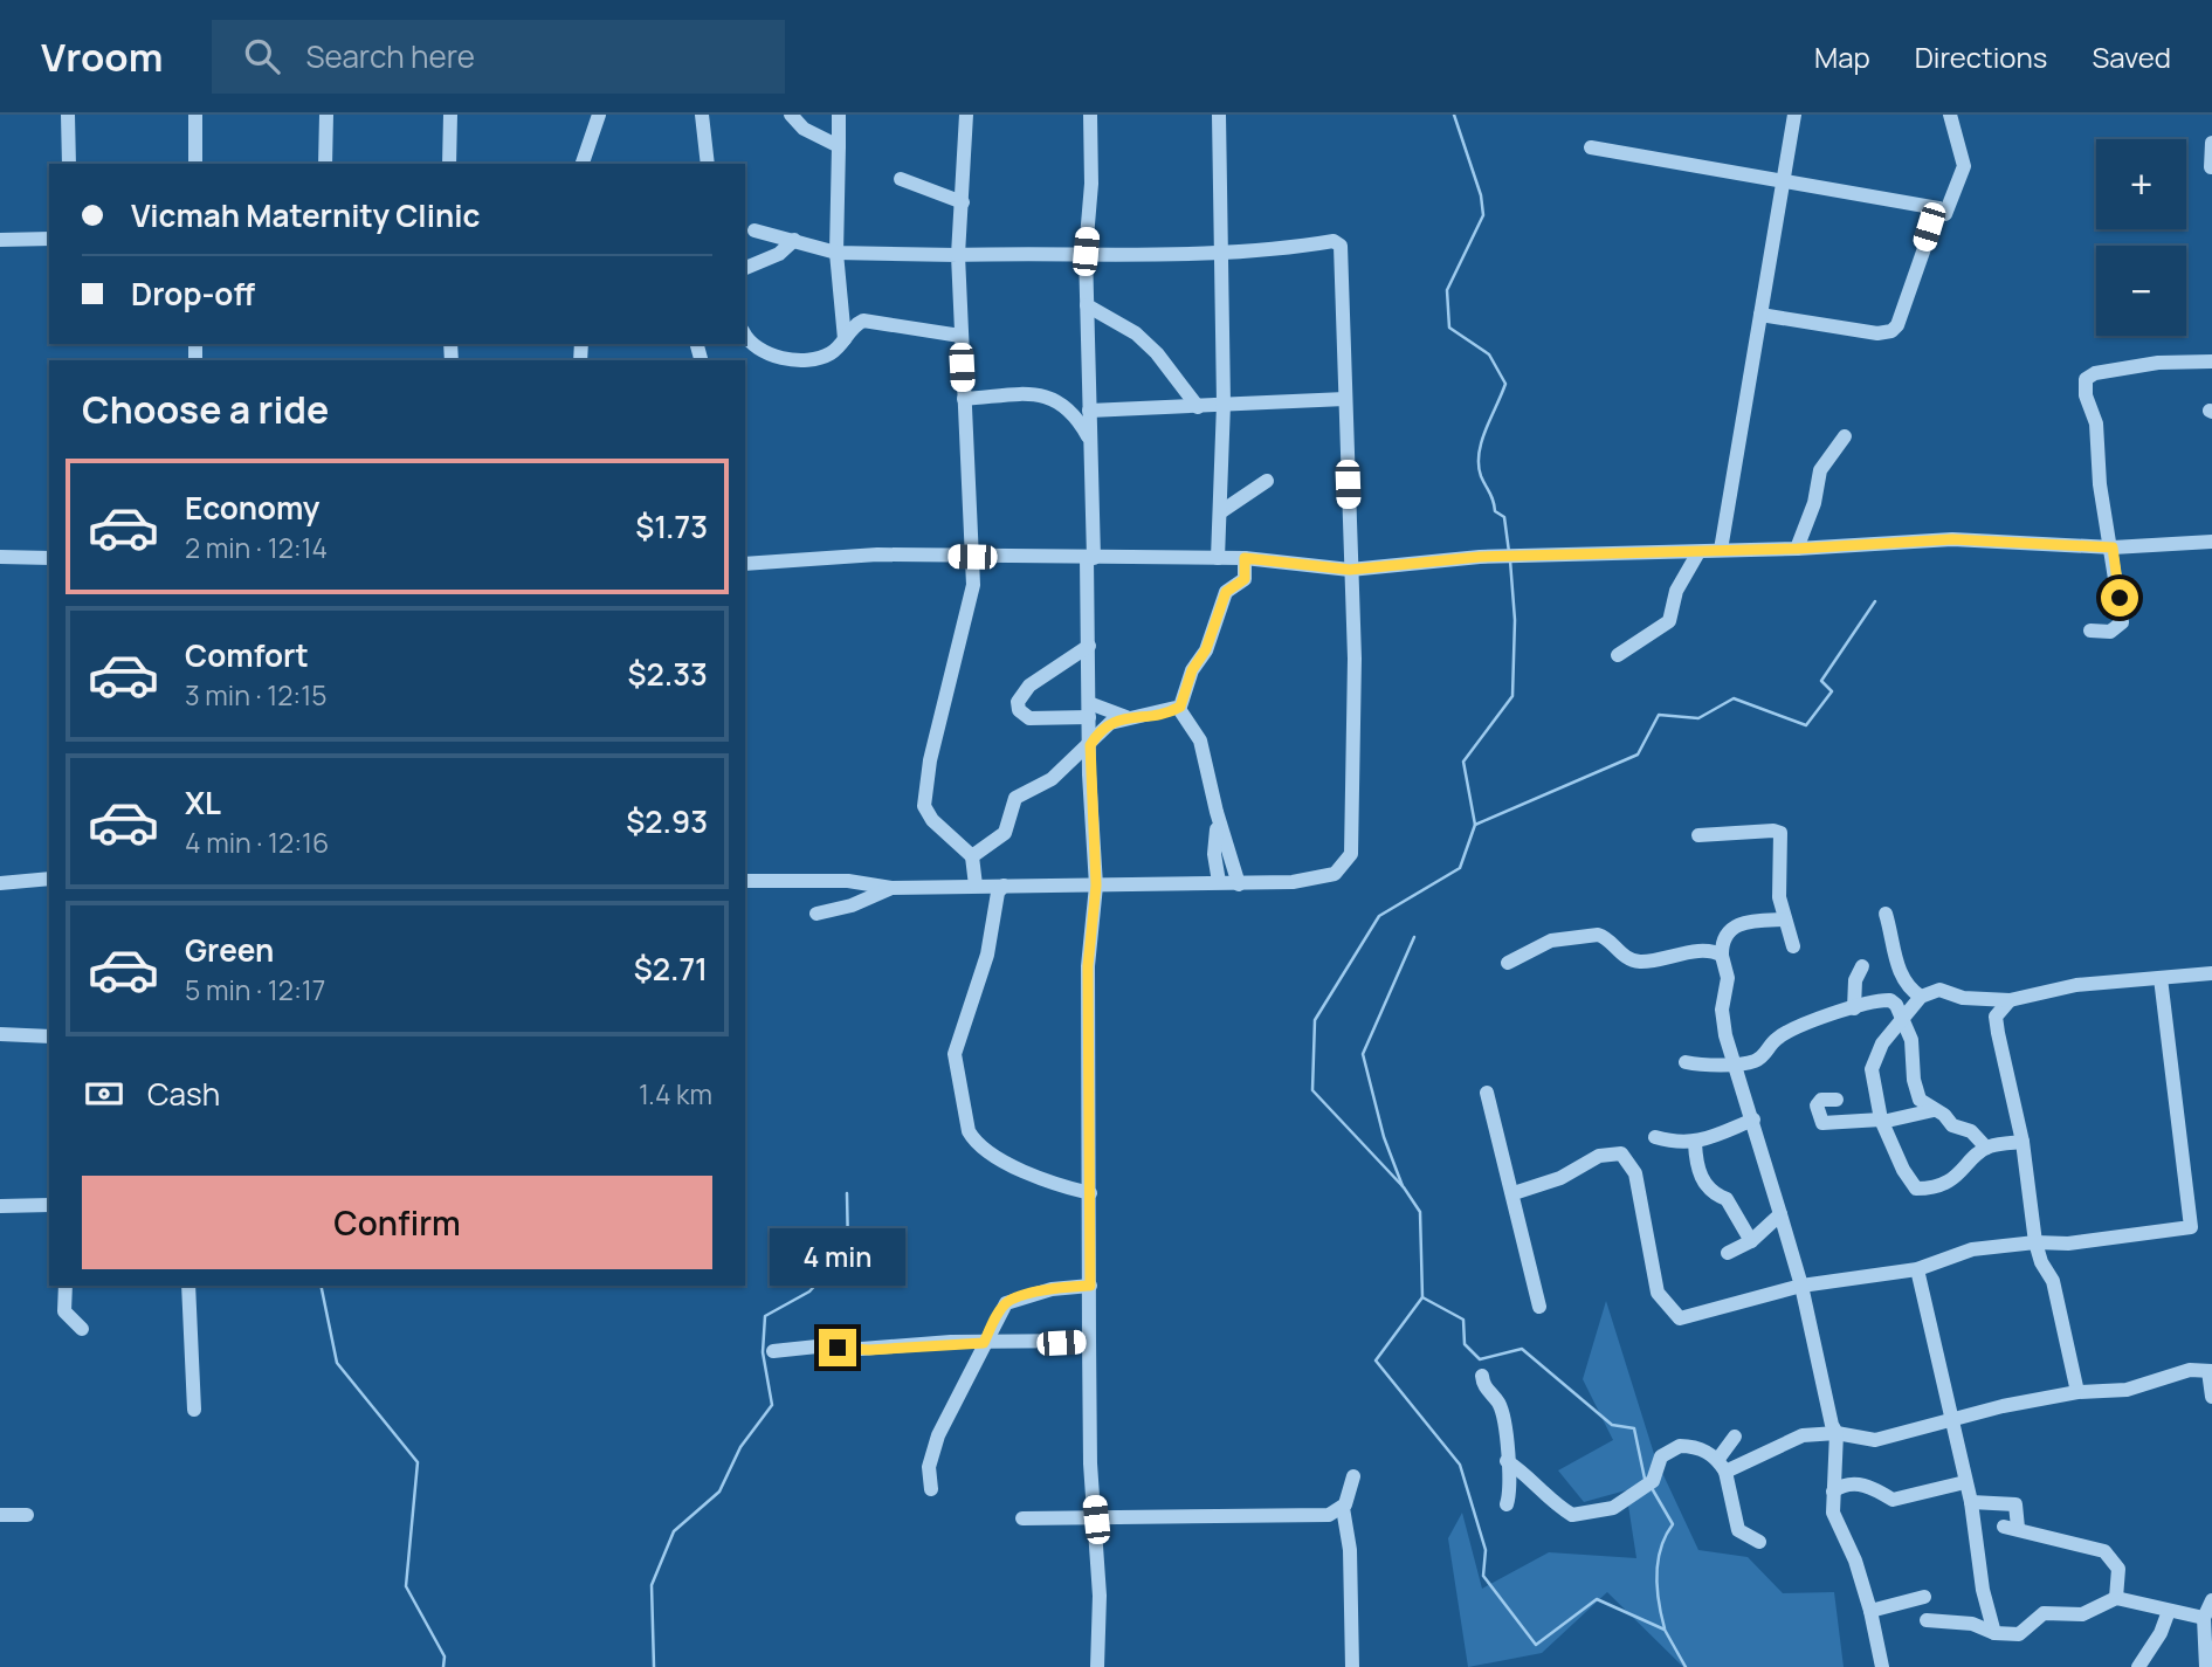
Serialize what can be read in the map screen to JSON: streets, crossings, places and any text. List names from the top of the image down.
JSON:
{
  "page": {
    "header": "Vroom",
    "search": "Search here",
    "nav": ["Map", "Directions", "Saved"],
    "map_buttons": ["+", "−"],
    "banner": ["Vicmah Maternity Clinic", "Drop-off"],
    "heading": "Choose a ride",
    "list": [
      {
        "name": "Economy",
        "note": "2 min · 12:14",
        "value": "$1.73"
      },
      {
        "name": "Comfort",
        "note": "3 min · 12:15",
        "value": "$2.33"
      },
      {
        "name": "XL",
        "note": "4 min · 12:16",
        "value": "$2.93"
      },
      {
        "name": "Green",
        "note": "5 min · 12:17",
        "value": "$2.71"
      }
    ],
    "pay": ["Cash", "1.4 km"],
    "buttons": "Confirm",
    "bubble": "4 min"
  }
}
